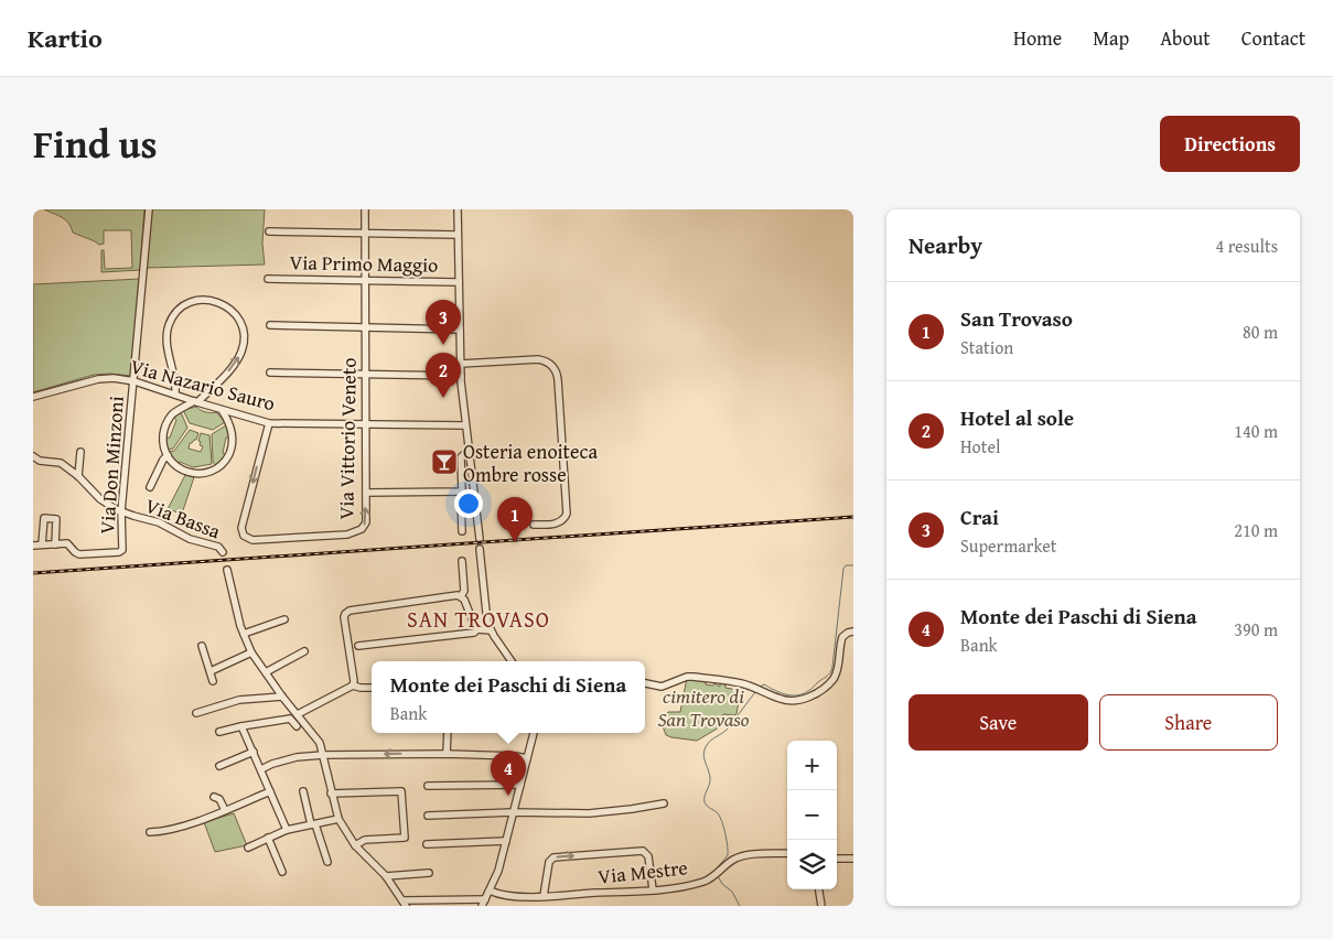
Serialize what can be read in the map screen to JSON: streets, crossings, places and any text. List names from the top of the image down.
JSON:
{
  "streets": {
    "street": [
      "Via Primo Maggio",
      "Via Nazario Sauro",
      "Via Vittorio Veneto",
      "Via Don Minzoni",
      "Via Bassa",
      "Via Mestre"
    ]
  },
  "crossings": [
    ["Via Primo Maggio", "Via Vittorio Veneto"],
    ["Via Nazario Sauro", "Via Vittorio Veneto"],
    ["Via Nazario Sauro", "Via Don Minzoni"],
    ["Via Don Minzoni", "Via Bassa"]
  ],
  "districts": ["SAN TROVASO"],
  "parks": ["cimitero di San Trovaso"],
  "places": {
    "bar": ["Osteria enoiteca Ombre rosse"]
  },
  "page": {
    "header": "Kartio",
    "nav": [
      "Home",
      "Map",
      "About",
      "Contact"
    ],
    "title": "Find us",
    "buttons": [
      "Directions",
      ["Save", "Share"]
    ],
    "heading": ["Nearby", "4 results"],
    "list": [
      {
        "mark": "1",
        "name": "San Trovaso",
        "note": "Station",
        "value": "80 m"
      },
      {
        "mark": "2",
        "name": "Hotel al sole",
        "note": "Hotel",
        "value": "140 m"
      },
      {
        "mark": "3",
        "name": "Crai",
        "note": "Supermarket",
        "value": "210 m"
      },
      {
        "mark": "4",
        "name": "Monte dei Paschi di Siena",
        "note": "Bank",
        "value": "390 m"
      }
    ],
    "pins": [
      "3",
      "2",
      "1",
      "4"
    ],
    "popup": ["Monte dei Paschi di Siena", "Bank"],
    "map_buttons": ["+", "−"]
  }
}
